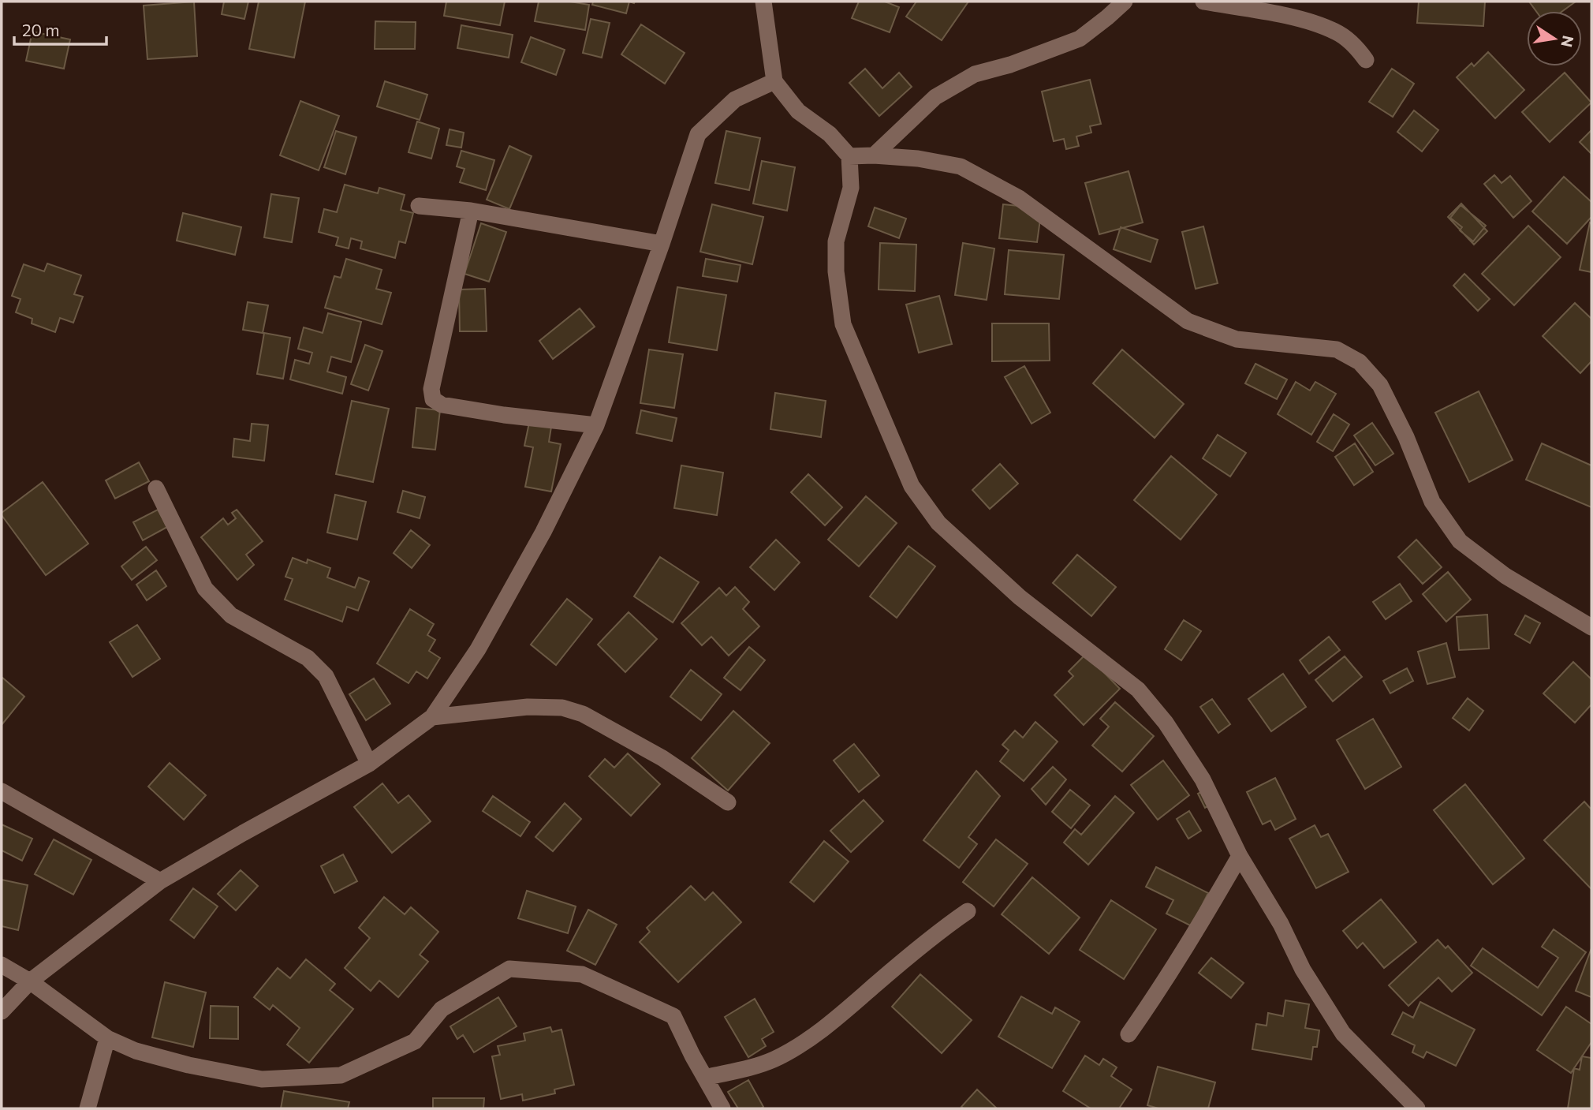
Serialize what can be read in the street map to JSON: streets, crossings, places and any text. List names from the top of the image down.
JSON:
{
  "scale_bar": "20 m",
  "north": "right"
}
